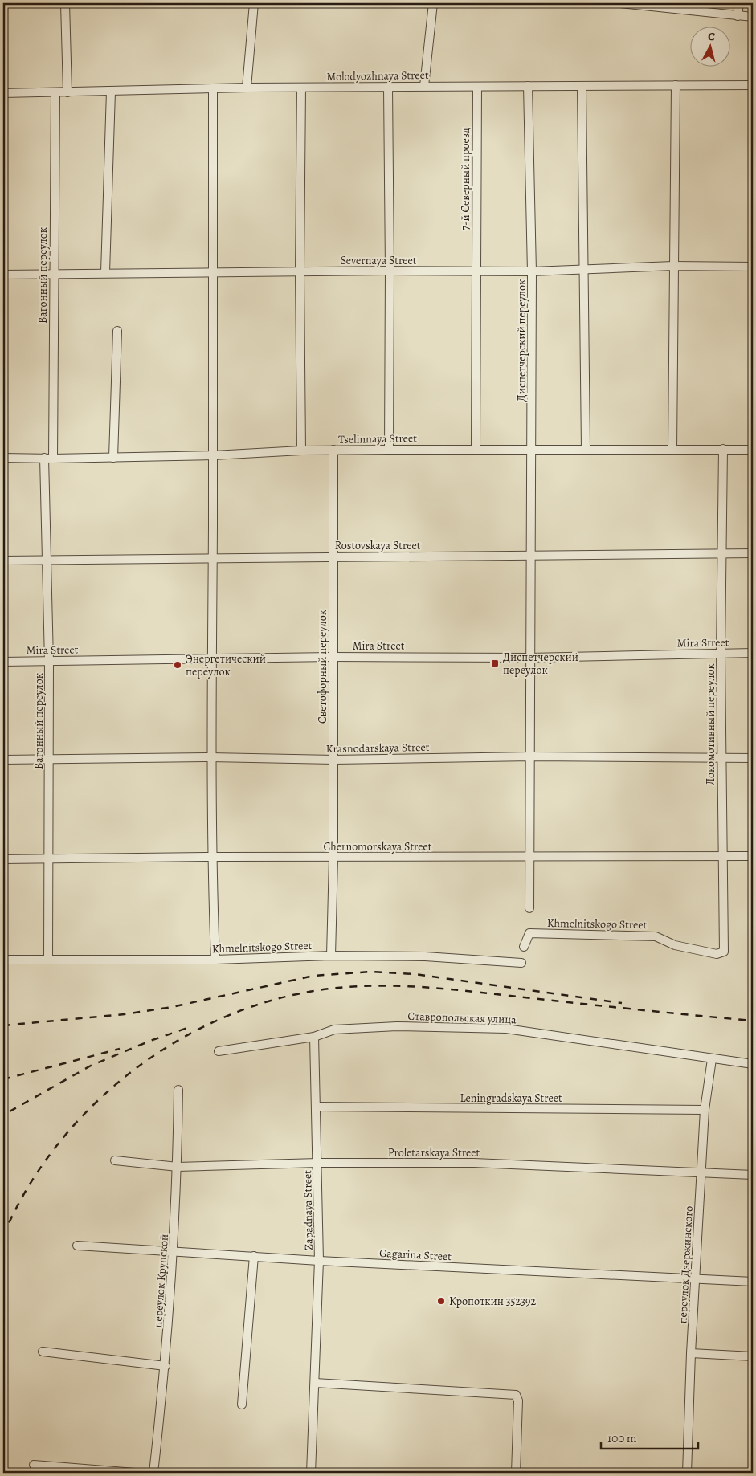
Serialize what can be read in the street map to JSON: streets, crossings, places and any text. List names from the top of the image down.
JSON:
{
  "streets": {
    "street": [
      "Molodyozhnaya Street",
      "7-й Северный проезд",
      "Severnaya Street",
      "Вагонный переулок",
      "Диспетчерский переулок",
      "Tselinnaya Street",
      "Rostovskaya Street",
      "Mira Street",
      "Светофорный переулок",
      "Локомотивный переулок",
      "Krasnodarskaya Street",
      "Chernomorskaya Street",
      "Khmelnitskogo Street",
      "Ставропольская улица",
      "Leningradskaya Street",
      "Proletarskaya Street",
      "Zapadnaya Street",
      "Gagarina Street",
      "переулок Дзержинского",
      "переулок Крупской"
    ]
  },
  "crossings": [
    ["Molodyozhnaya Street", "7-й Северный проезд"],
    ["Molodyozhnaya Street", "Вагонный переулок"],
    ["Molodyozhnaya Street", "Диспетчерский переулок"],
    ["7-й Северный проезд", "Severnaya Street"],
    ["7-й Северный проезд", "Tselinnaya Street"],
    ["Severnaya Street", "Вагонный переулок"],
    ["Severnaya Street", "Диспетчерский переулок"],
    ["Вагонный переулок", "Tselinnaya Street"],
    ["Вагонный переулок", "Rostovskaya Street"],
    ["Вагонный переулок", "Mira Street"],
    ["Вагонный переулок", "Krasnodarskaya Street"],
    ["Вагонный переулок", "Chernomorskaya Street"],
    ["Вагонный переулок", "Khmelnitskogo Street"],
    ["Диспетчерский переулок", "Tselinnaya Street"],
    ["Диспетчерский переулок", "Rostovskaya Street"],
    ["Диспетчерский переулок", "Mira Street"],
    ["Диспетчерский переулок", "Krasnodarskaya Street"],
    ["Диспетчерский переулок", "Chernomorskaya Street"],
    ["Tselinnaya Street", "Светофорный переулок"],
    ["Tselinnaya Street", "Локомотивный переулок"],
    ["Rostovskaya Street", "Светофорный переулок"],
    ["Rostovskaya Street", "Локомотивный переулок"],
    ["Mira Street", "Светофорный переулок"],
    ["Mira Street", "Локомотивный переулок"],
    ["Светофорный переулок", "Krasnodarskaya Street"],
    ["Светофорный переулок", "Chernomorskaya Street"],
    ["Светофорный переулок", "Khmelnitskogo Street"],
    ["Локомотивный переулок", "Krasnodarskaya Street"],
    ["Локомотивный переулок", "Chernomorskaya Street"],
    ["Локомотивный переулок", "Khmelnitskogo Street"],
    ["Ставропольская улица", "Zapadnaya Street"],
    ["Ставропольская улица", "переулок Дзержинского"],
    ["Leningradskaya Street", "Zapadnaya Street"],
    ["Leningradskaya Street", "переулок Дзержинского"],
    ["Proletarskaya Street", "Zapadnaya Street"],
    ["Proletarskaya Street", "переулок Дзержинского"],
    ["Proletarskaya Street", "переулок Крупской"],
    ["Zapadnaya Street", "Gagarina Street"],
    ["Gagarina Street", "переулок Дзержинского"],
    ["Gagarina Street", "переулок Крупской"]
  ],
  "places": {
    "transit": ["Диспетчерский переулок"],
    "other": ["Энергетический переулок", "Кропоткин 352392"]
  },
  "scale_bar": "100 m",
  "north": "top"
}
